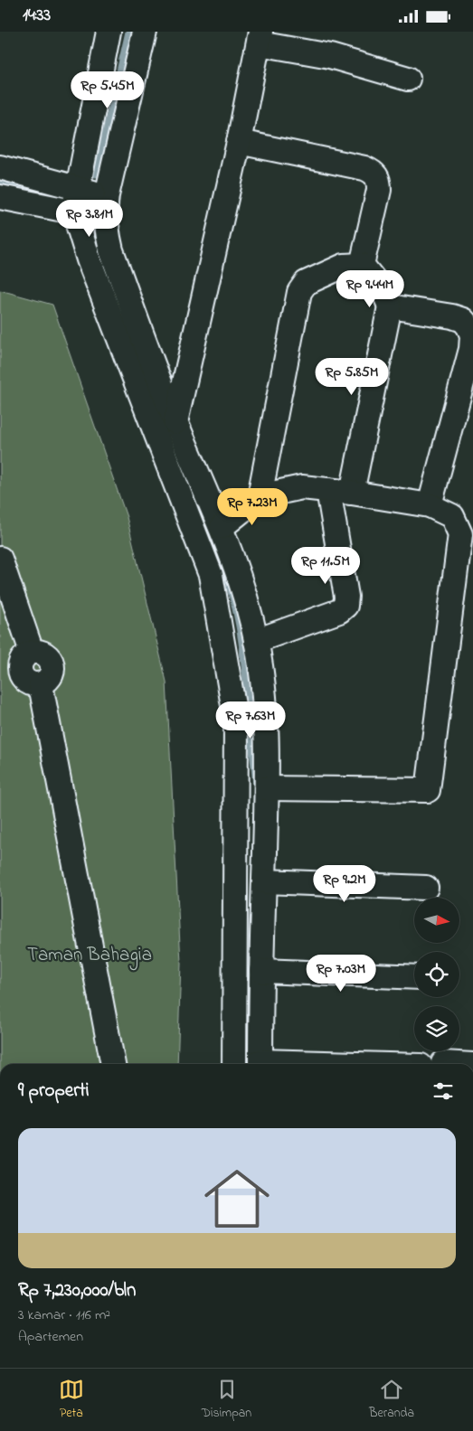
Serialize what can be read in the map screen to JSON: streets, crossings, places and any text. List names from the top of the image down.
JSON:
{
  "parks": ["Taman Bahagia"],
  "north": "right",
  "page": {
    "status": "14:33",
    "price": [
      "Rp 5.45M",
      "Rp 3.81M",
      "Rp 9.44M",
      "Rp 5.85M",
      "Rp 7.23M",
      "Rp 11.5M",
      "Rp 7.63M",
      "Rp 9.2M",
      "Rp 7.03M"
    ],
    "heading": "9 properti",
    "list": [
      {
        "name": "Rp 7,230,000/bln",
        "note": "3 kamar · 116 m² · Apartemen"
      }
    ],
    "tabs": ["Peta", "Disimpan", "Beranda"]
  }
}
